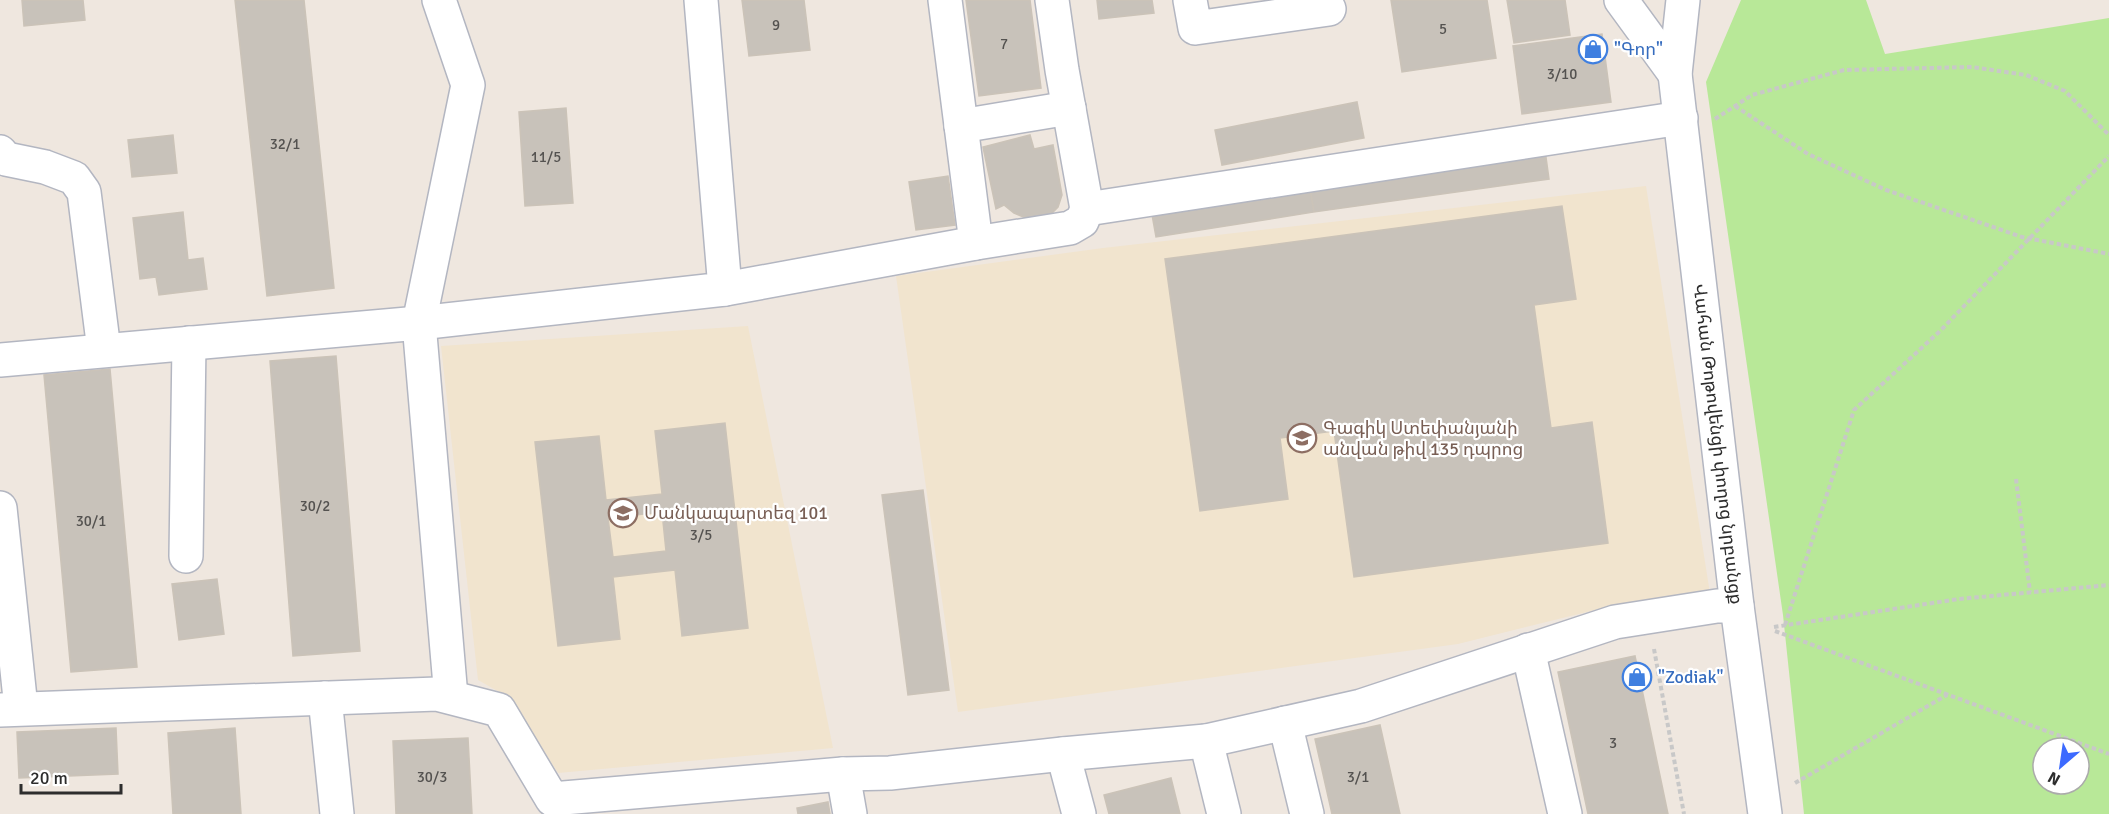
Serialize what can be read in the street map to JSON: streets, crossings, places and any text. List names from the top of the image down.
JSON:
{
  "streets": {
    "street": ["Վահան Թոթովենցի փողոց նրբանցք"]
  },
  "places": {
    "shop": ["\"Գոր\"", "\"Zodiak\""],
    "school or university": ["Գագիկ Ստեփանյանի անվան թիվ 135 դպրոց", "Մանկապարտեզ 101"]
  },
  "house_numbers": [
    "9",
    "5",
    "7",
    "3/10",
    "32/1",
    "11/5",
    "30/2",
    "30/1",
    "3/5",
    "3",
    "30/3",
    "3/1"
  ],
  "scale_bar": "20 m",
  "north": "bottom left"
}
